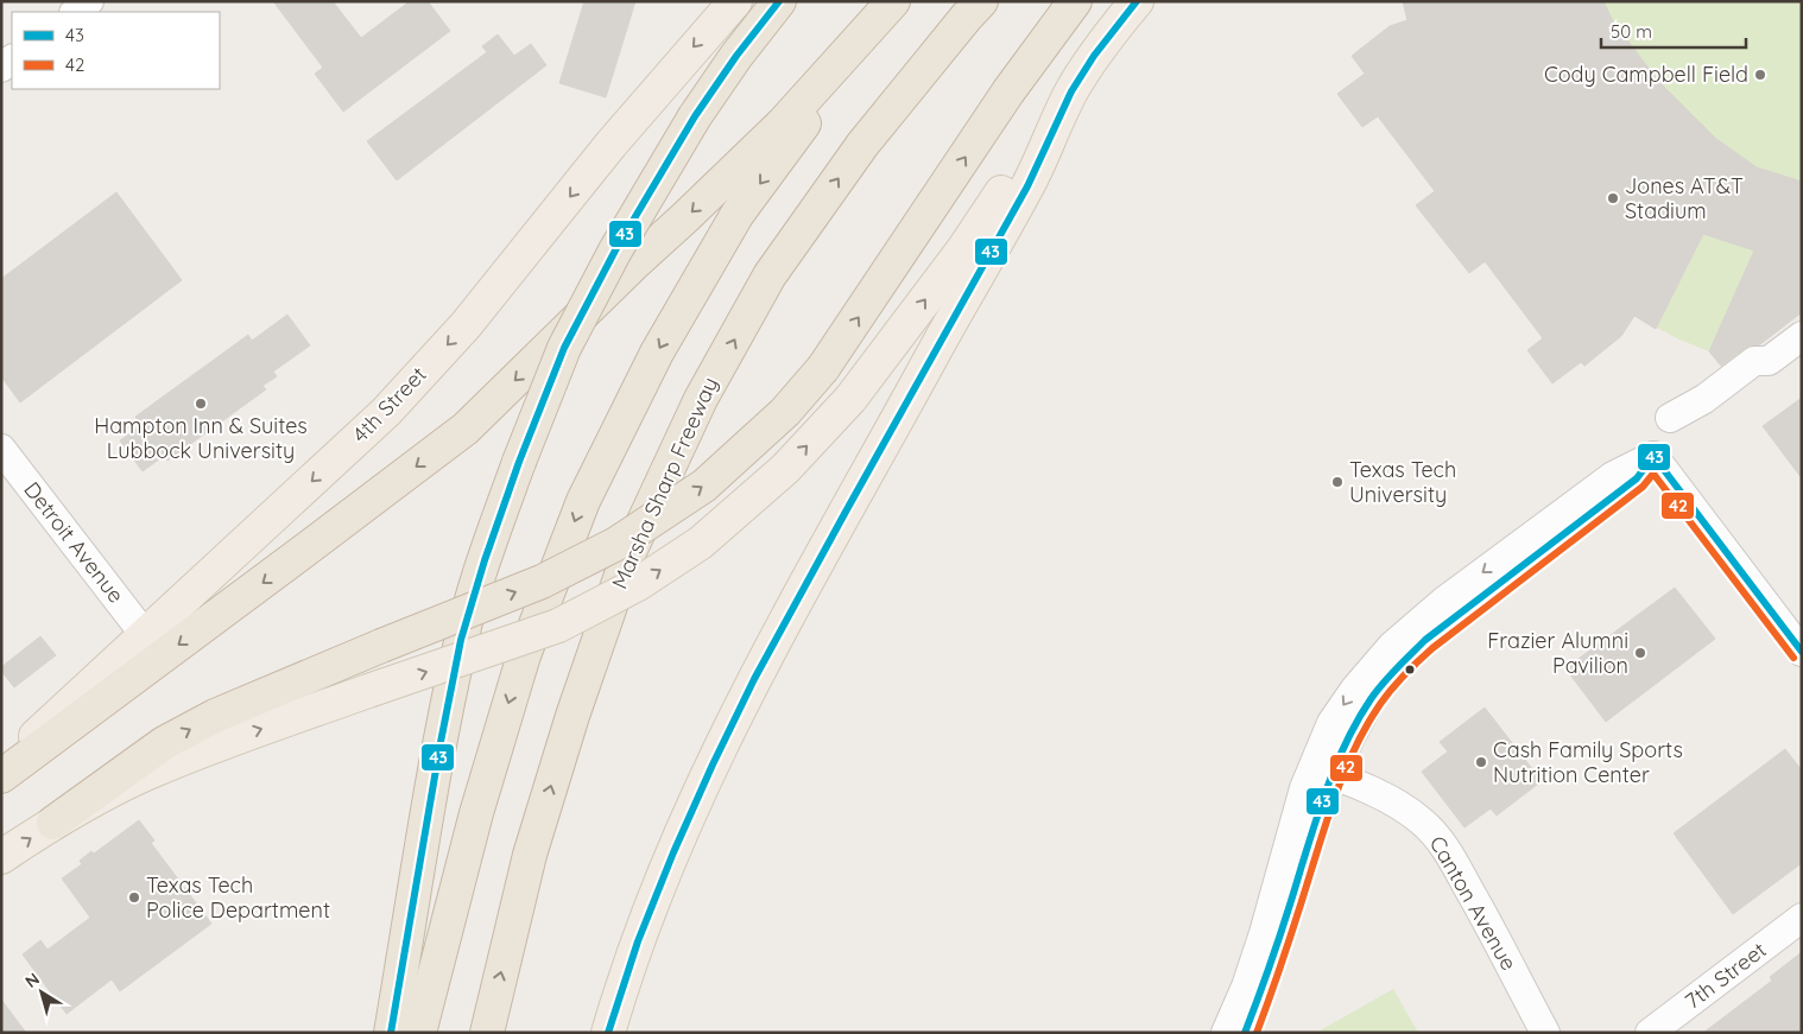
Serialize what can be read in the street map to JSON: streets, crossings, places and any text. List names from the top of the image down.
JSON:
{
  "streets": {
    "highway": ["Marsha Sharp Freeway"],
    "main road": ["4th Street"],
    "street": ["Detroit Avenue", "Canton Avenue", "7th Street"]
  },
  "crossings": [
    ["4th Street", "Detroit Avenue"]
  ],
  "places": [
    "Cody Campbell Field",
    "Jones AT&T Stadium",
    "Hampton Inn & Suites Lubbock University",
    "Texas Tech University",
    "Frazier Alumni Pavilion",
    "Cash Family Sports Nutrition Center",
    "Texas Tech Police Department"
  ],
  "lines": ["transit line 43", "transit line 42"],
  "legend": ["43", "42"],
  "scale_bar": "50 m",
  "north": "top left"
}
